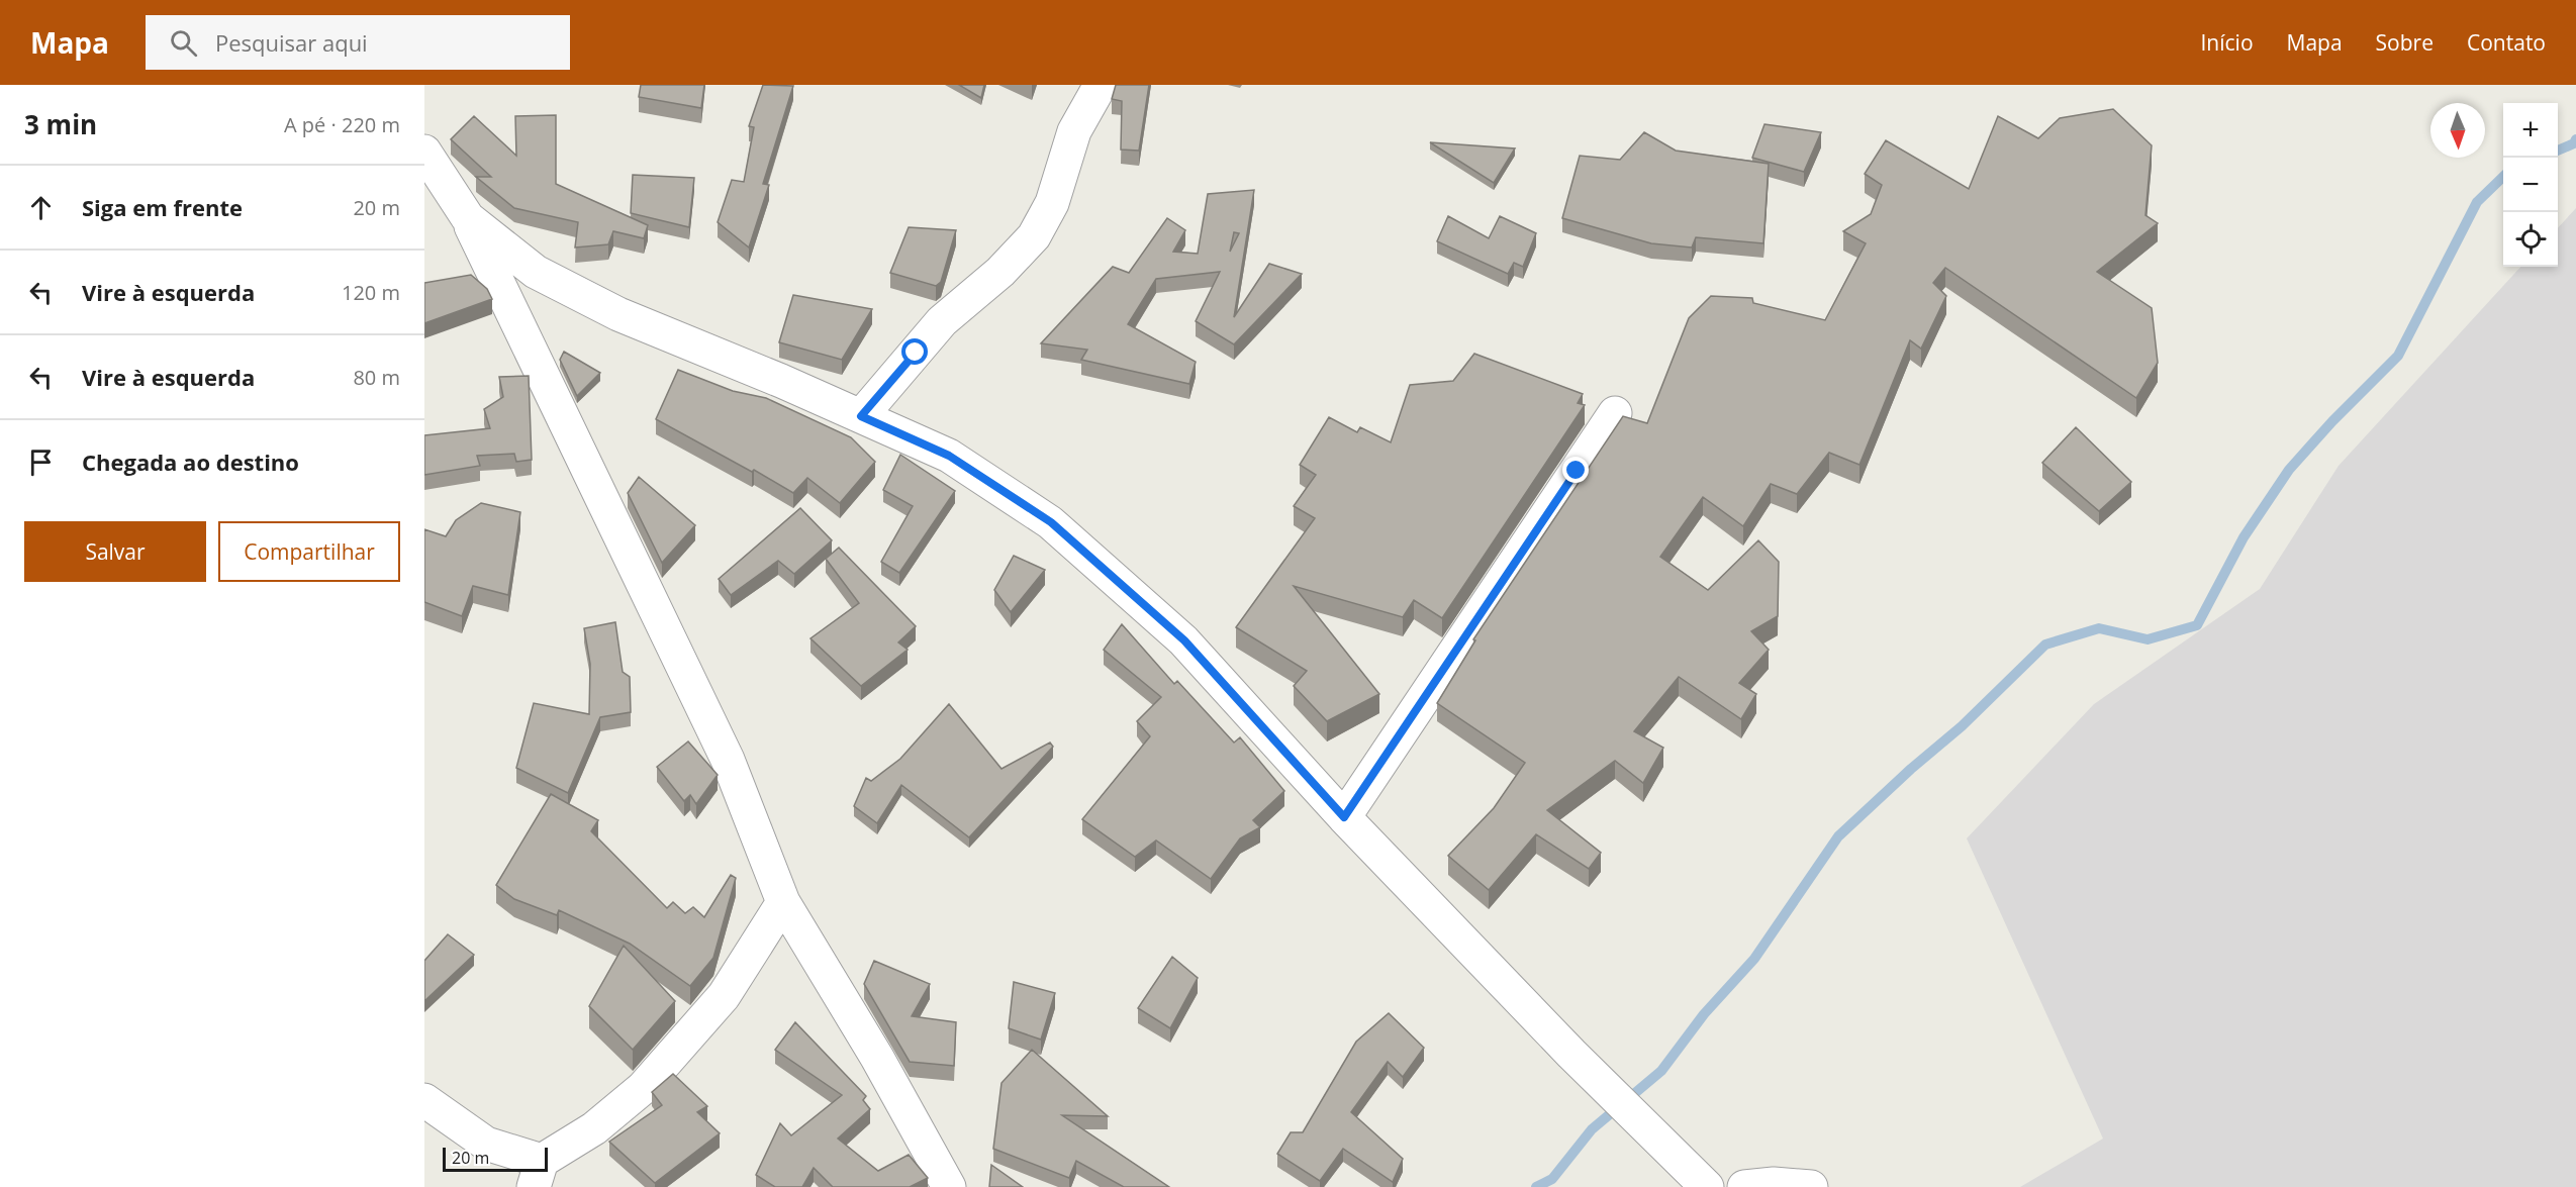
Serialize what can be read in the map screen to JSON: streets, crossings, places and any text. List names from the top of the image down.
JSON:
{
  "scale_bar": "20 m",
  "north": "bottom",
  "page": {
    "header": "Mapa",
    "search": "Pesquisar aqui",
    "nav": [
      "Início",
      "Mapa",
      "Sobre",
      "Contato"
    ],
    "heading": ["3 min", "A pé · 220 m"],
    "map_buttons": ["+", "−"],
    "list": [
      ["Siga em frente", "20 m"],
      ["Vire à esquerda", "120 m"],
      ["Vire à esquerda", "80 m"],
      "Chegada ao destino"
    ],
    "buttons": ["Salvar", "Compartilhar"],
    "scale": "20 m"
  }
}
